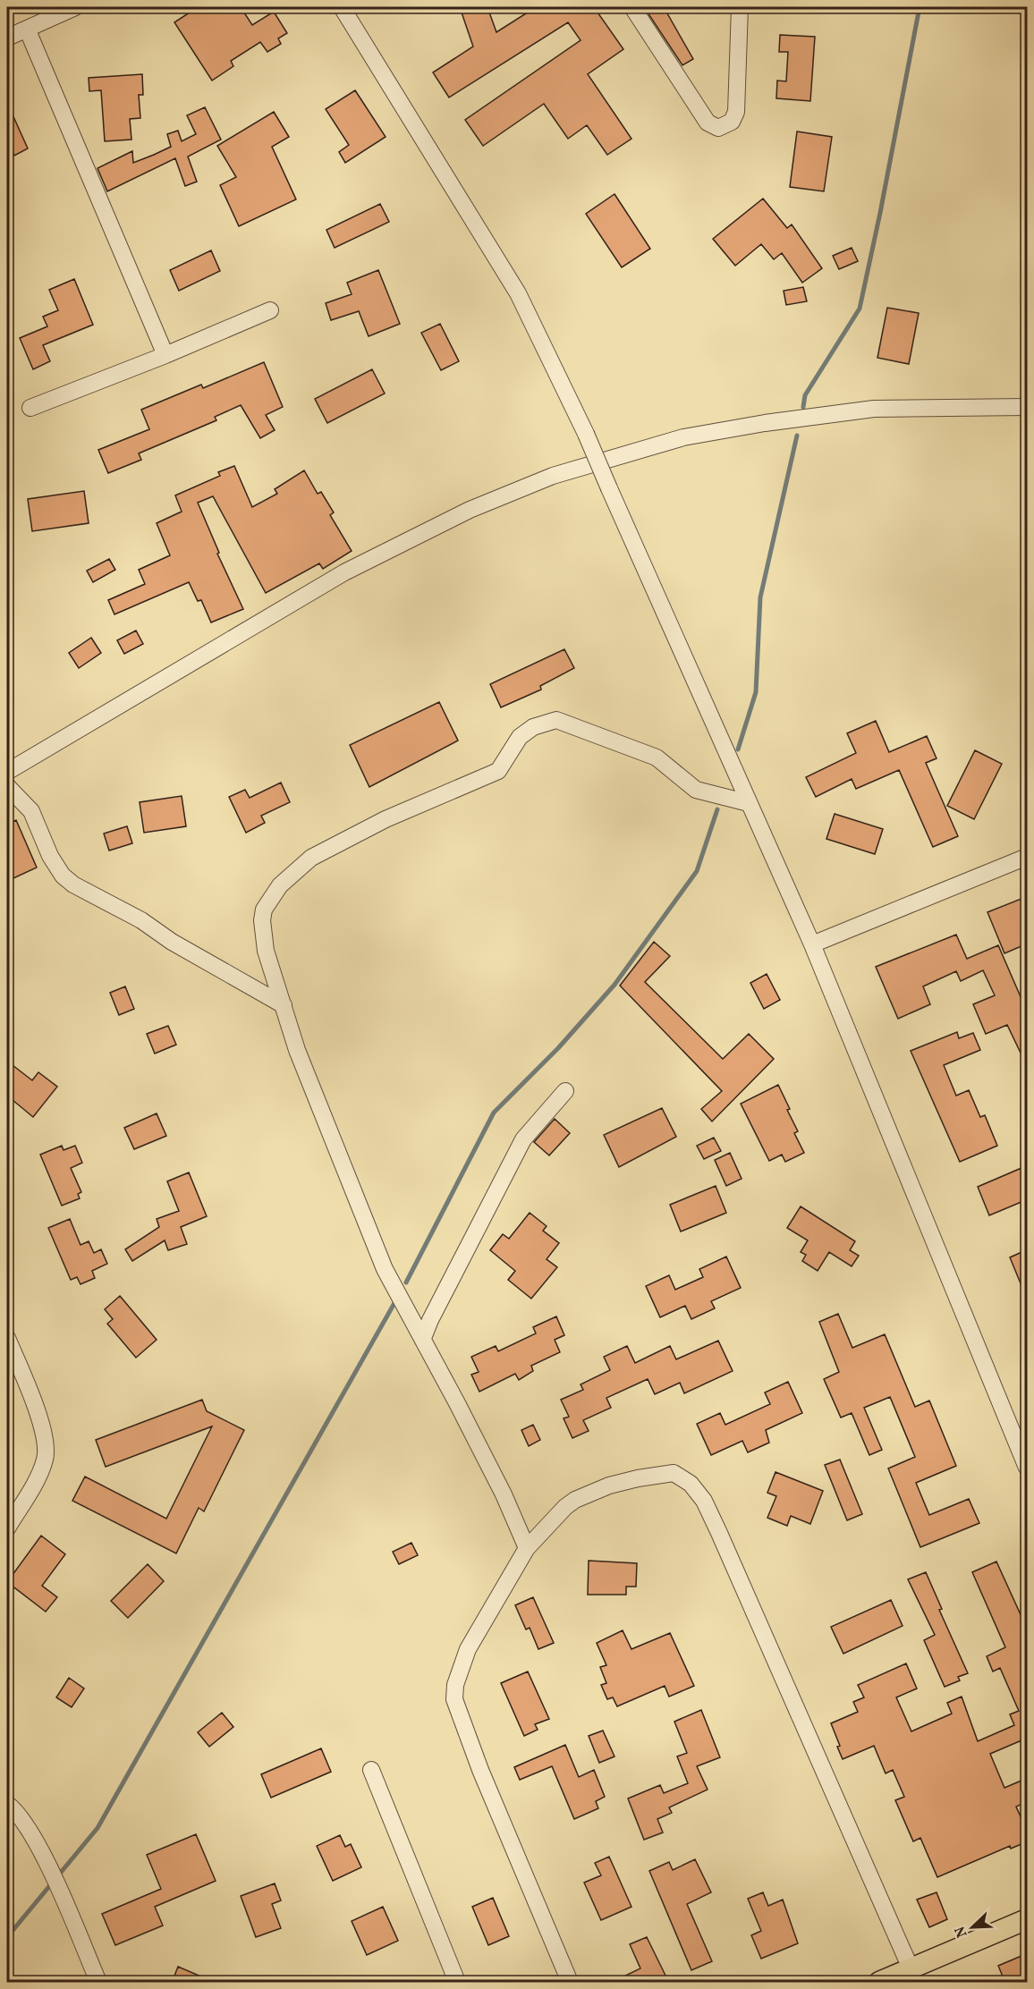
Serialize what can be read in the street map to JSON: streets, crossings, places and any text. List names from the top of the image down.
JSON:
{
  "north": "bottom left"
}
